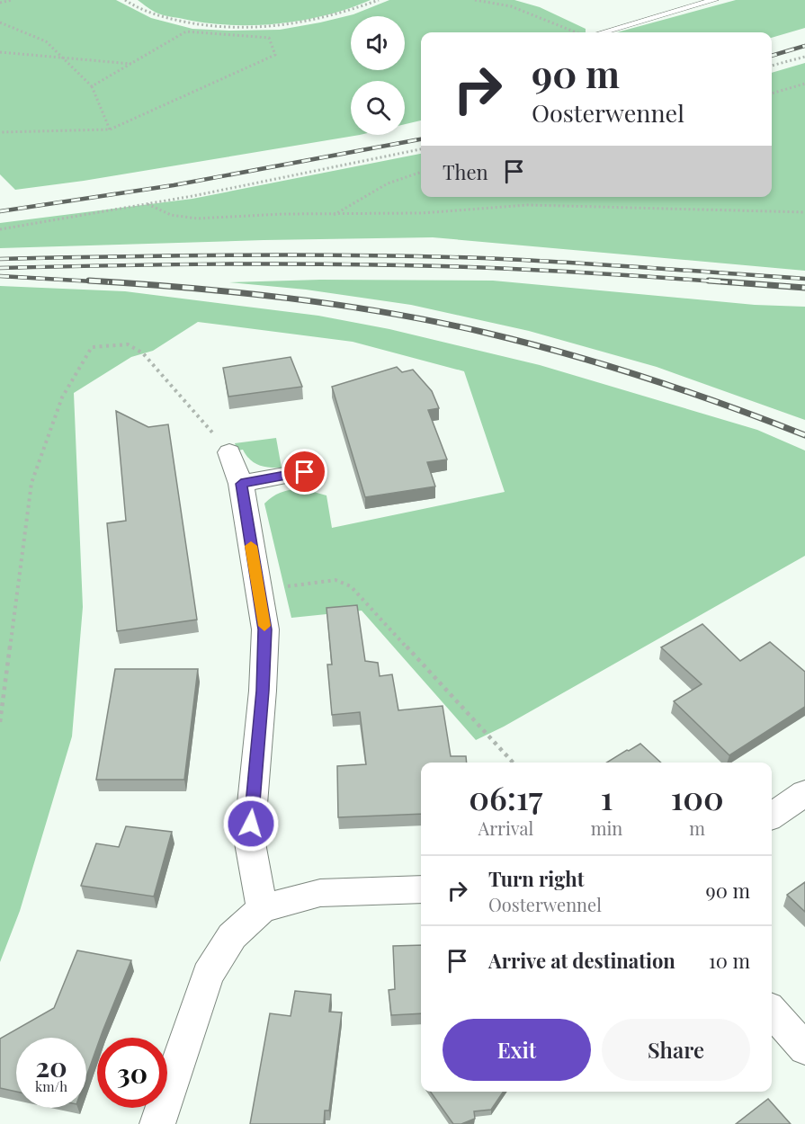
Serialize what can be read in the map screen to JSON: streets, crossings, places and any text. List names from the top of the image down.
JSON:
{
  "page": {
    "turn": ["90 m", "Oosterwennel"],
    "then": "Then",
    "eta": [
      "06:17",
      "Arrival",
      "1",
      "min",
      "100",
      "m"
    ],
    "list": [
      {
        "name": "Turn right",
        "note": "Oosterwennel",
        "value": "90 m"
      },
      {
        "name": "Arrive at destination",
        "value": "10 m"
      }
    ],
    "buttons": ["Exit", "Share"],
    "speed": "20 km/h",
    "limit": "30"
  }
}
